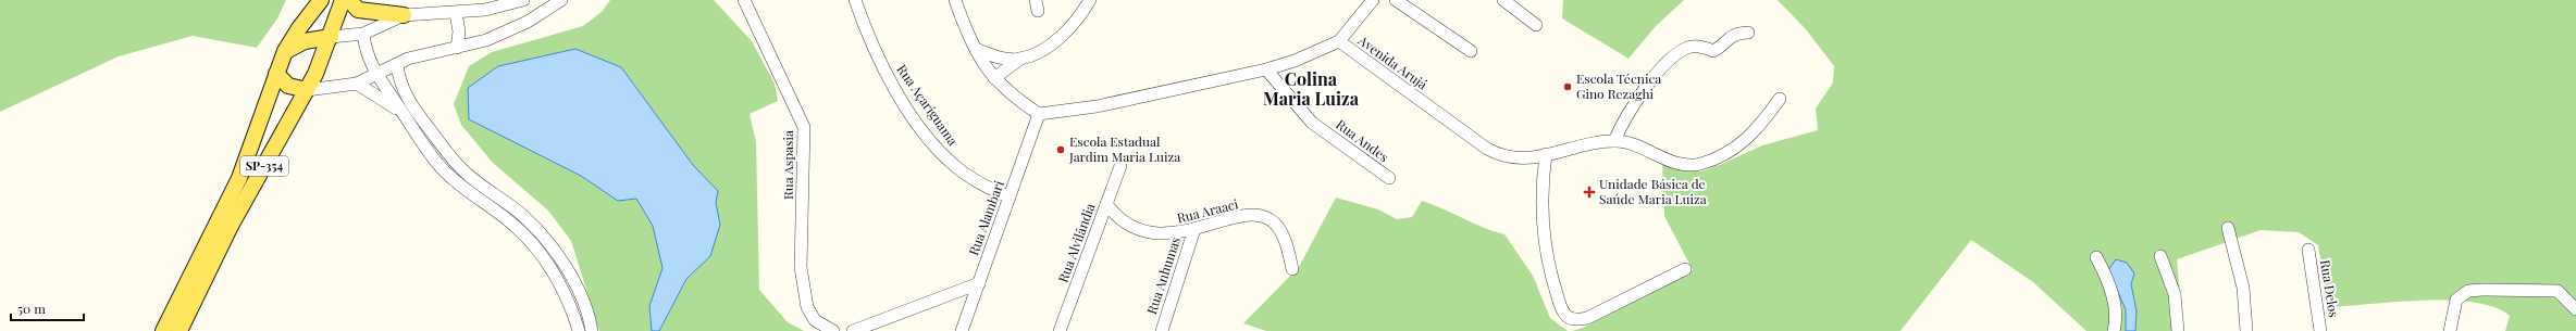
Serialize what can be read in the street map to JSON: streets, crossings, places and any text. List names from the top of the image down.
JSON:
{
  "streets": {
    "main road": ["SP-354"],
    "street": [
      "Avenida Arujá",
      "Rua Açariguama",
      "Rua Andes",
      "Rua Aspasia",
      "Rua Araaci",
      "Rua Alambari",
      "Rua Alvilândia",
      "Rua Anhumas",
      "Rua Delos"
    ]
  },
  "crossings": [
    ["Avenida Arujá", "Rua Andes"],
    ["Avenida Arujá", "Rua Alambari"],
    ["Rua Açariguama", "Rua Alambari"],
    ["Rua Araaci", "Rua Alvilândia"],
    ["Rua Araaci", "Rua Anhumas"]
  ],
  "districts": ["Colina Maria Luiza"],
  "places": {
    "other": ["Escola Técnica Gino Rezaghi", "Escola Estadual Jardim Maria Luiza"],
    "health": ["Unidade Básica de Saúde Maria Luiza"]
  },
  "scale_bar": "50 m"
}
